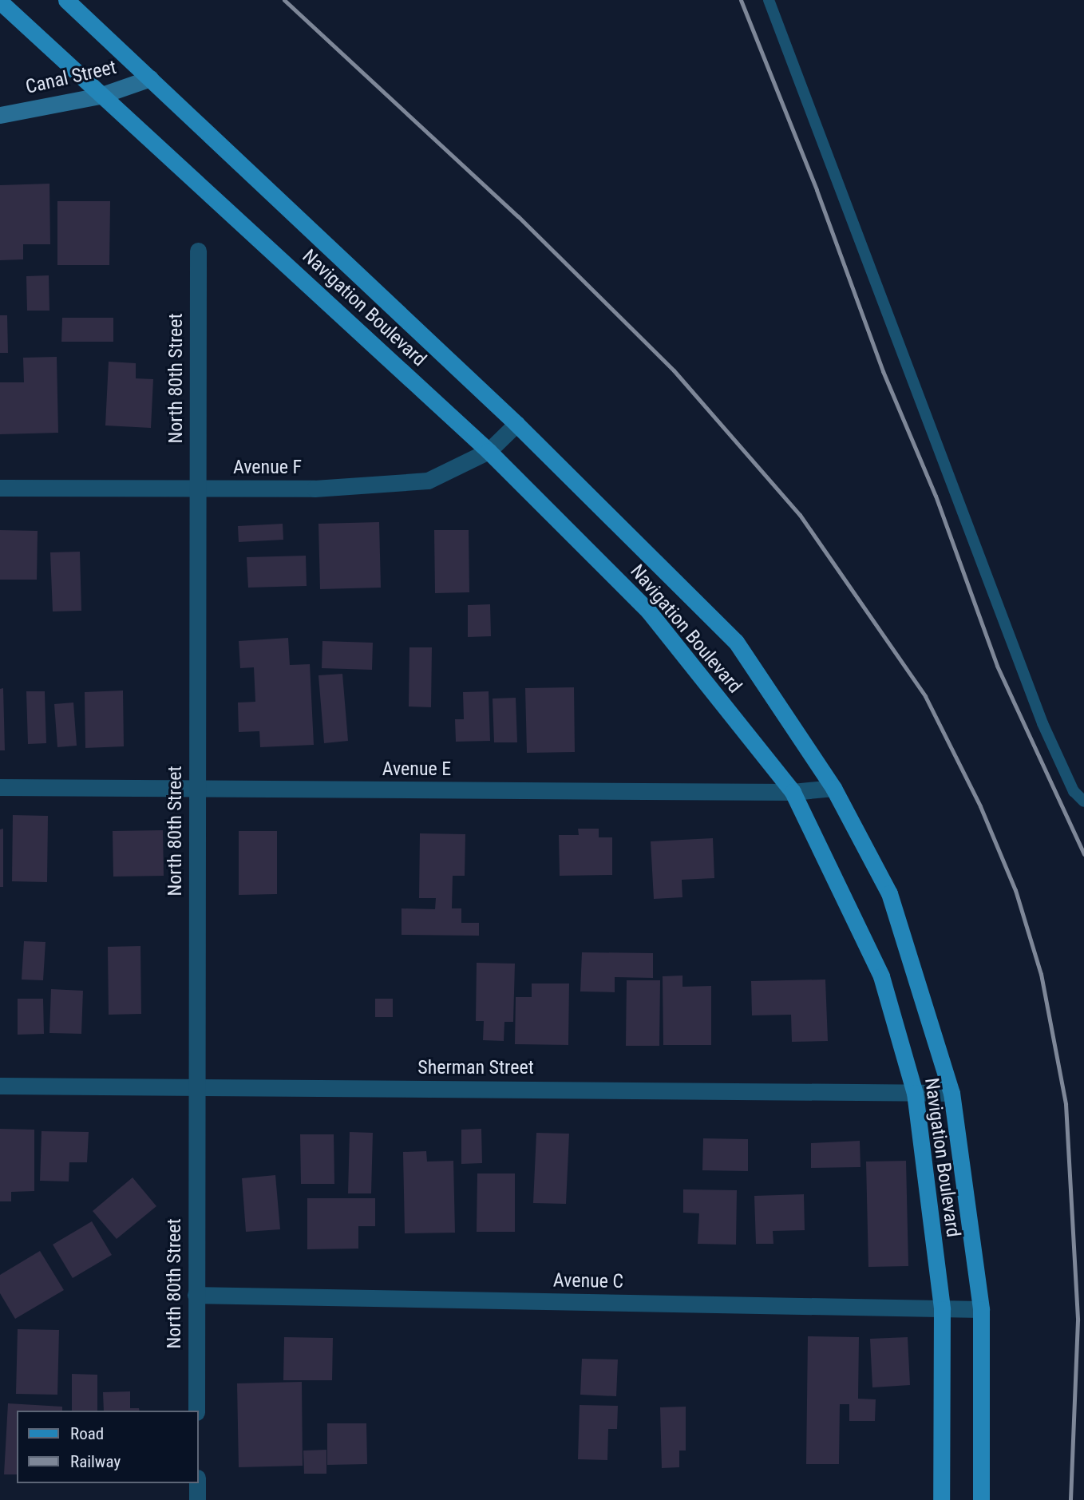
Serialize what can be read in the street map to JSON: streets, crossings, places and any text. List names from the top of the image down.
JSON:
{
  "streets": {
    "main road": ["Navigation Boulevard"],
    "street": [
      "Canal Street",
      "North 80th Street",
      "Avenue F",
      "Avenue E",
      "Sherman Street",
      "Avenue C"
    ]
  },
  "crossings": [
    ["Canal Street", "Navigation Boulevard"],
    ["Navigation Boulevard", "Avenue F"],
    ["Navigation Boulevard", "Avenue E"],
    ["Navigation Boulevard", "Sherman Street"],
    ["Navigation Boulevard", "Avenue C"],
    ["North 80th Street", "Avenue F"],
    ["North 80th Street", "Avenue E"],
    ["North 80th Street", "Sherman Street"],
    ["North 80th Street", "Avenue C"]
  ],
  "legend": ["Road", "Railway"]
}
